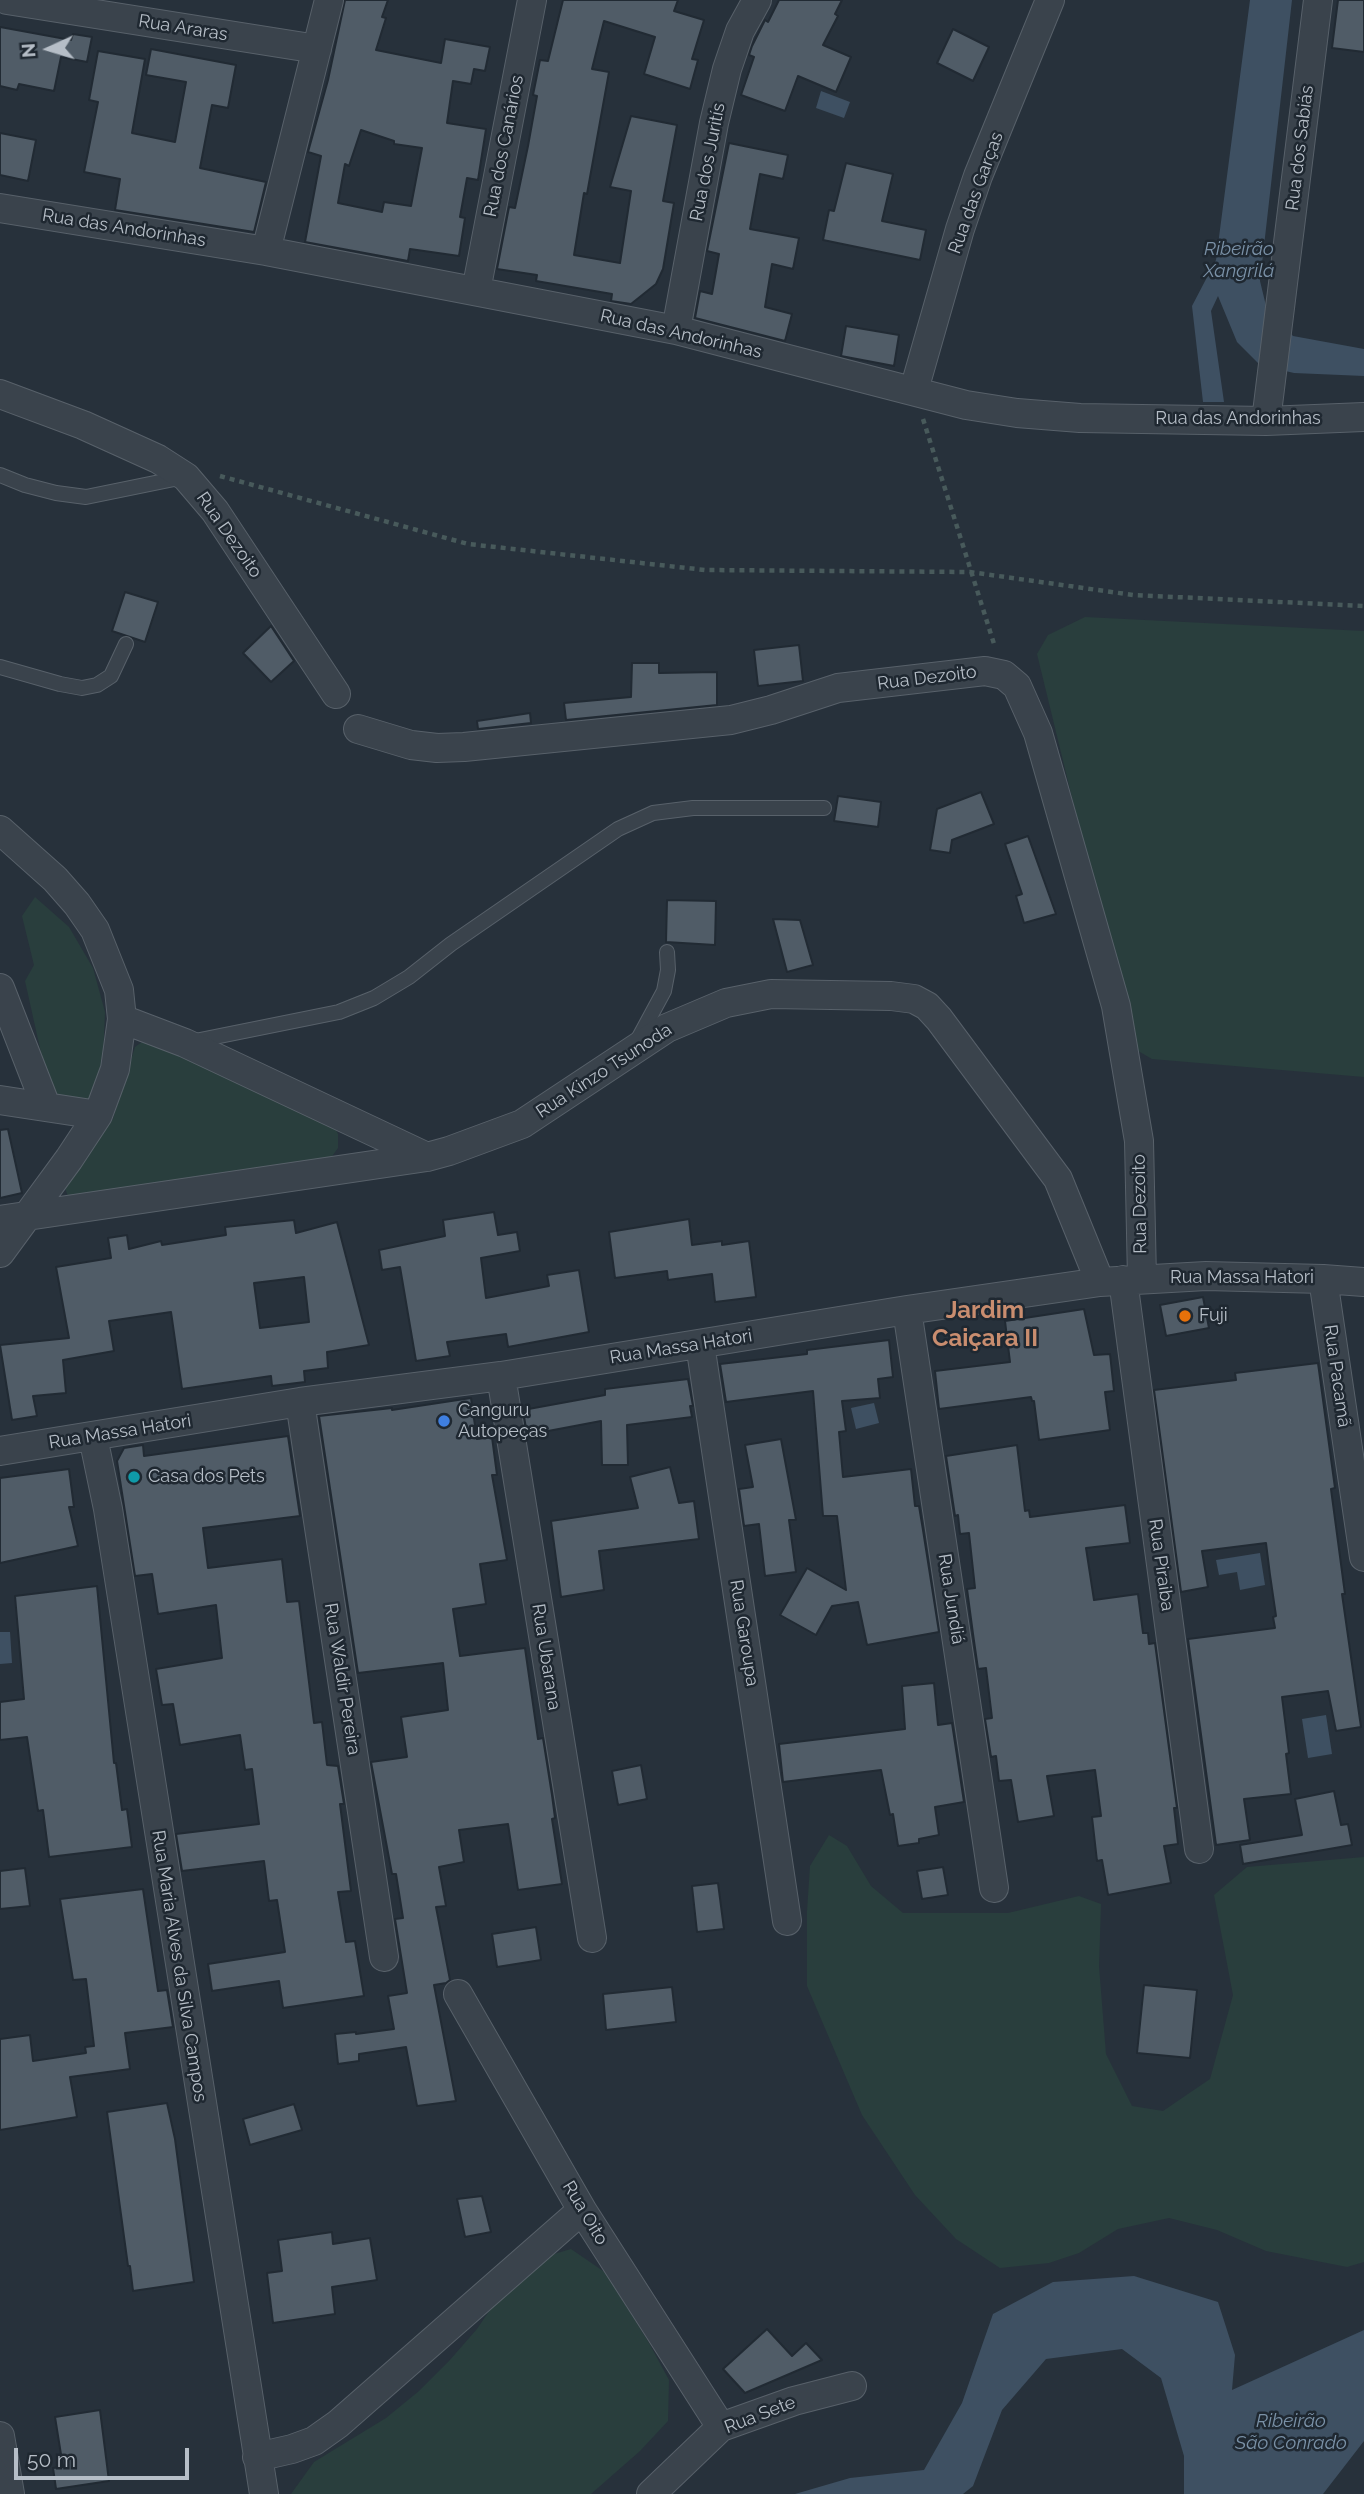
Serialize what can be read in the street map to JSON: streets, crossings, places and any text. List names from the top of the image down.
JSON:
{
  "streets": {
    "street": [
      "Rua Araras",
      "Rua dos Canários",
      "Rua dos Sabiás",
      "Rua dos Juritís",
      "Rua das Garças",
      "Rua das Andorinhas",
      "Rua Dezoito",
      "Rua Kinzo Tsunoda",
      "Rua Massa Hatori",
      "Rua Pacamã",
      "Rua Piraiba",
      "Rua Jundiá",
      "Rua Garoupa",
      "Rua Ubarana",
      "Rua Waldir Pereira",
      "Rua Maria Alves da Silva Campos",
      "Rua Oito",
      "Rua Sete"
    ]
  },
  "crossings": [
    ["Rua dos Canários", "Rua das Andorinhas"],
    ["Rua dos Sabiás", "Rua das Andorinhas"],
    ["Rua dos Juritís", "Rua das Andorinhas"],
    ["Rua das Garças", "Rua das Andorinhas"],
    ["Rua Dezoito", "Rua Kinzo Tsunoda"],
    ["Rua Dezoito", "Rua Massa Hatori"],
    ["Rua Dezoito", "Rua Piraiba"],
    ["Rua Kinzo Tsunoda", "Rua Massa Hatori"],
    ["Rua Kinzo Tsunoda", "Rua Piraiba"],
    ["Rua Massa Hatori", "Rua Pacamã"],
    ["Rua Massa Hatori", "Rua Piraiba"],
    ["Rua Massa Hatori", "Rua Jundiá"],
    ["Rua Massa Hatori", "Rua Garoupa"],
    ["Rua Massa Hatori", "Rua Ubarana"],
    ["Rua Massa Hatori", "Rua Waldir Pereira"],
    ["Rua Massa Hatori", "Rua Maria Alves da Silva Campos"],
    ["Rua Oito", "Rua Sete"]
  ],
  "districts": ["Jardim Caiçara II"],
  "water": ["Ribeirão Xangrilá", "Ribeirão São Conrado"],
  "places": ["Fuji", "Canguru Autopeças", "Casa dos Pets"],
  "scale_bar": "50 m",
  "north": "left"
}
